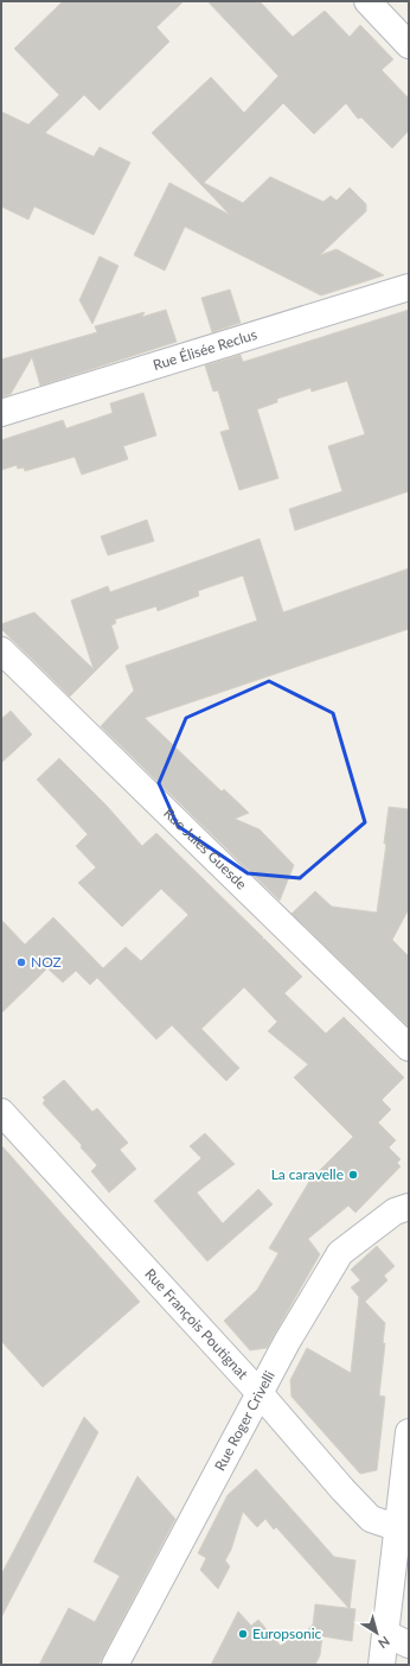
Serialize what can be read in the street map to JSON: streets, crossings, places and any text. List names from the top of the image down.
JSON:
{
  "streets": {
    "street": [
      "Rue Élisée Reclus",
      "Rue Jules Guesde",
      "Rue François Poutignat",
      "Rue Roger Crivelli"
    ]
  },
  "crossings": [
    ["Rue François Poutignat", "Rue Roger Crivelli"]
  ],
  "places": ["NOZ", "La caravelle", "Europsonic"],
  "north": "bottom right"
}
